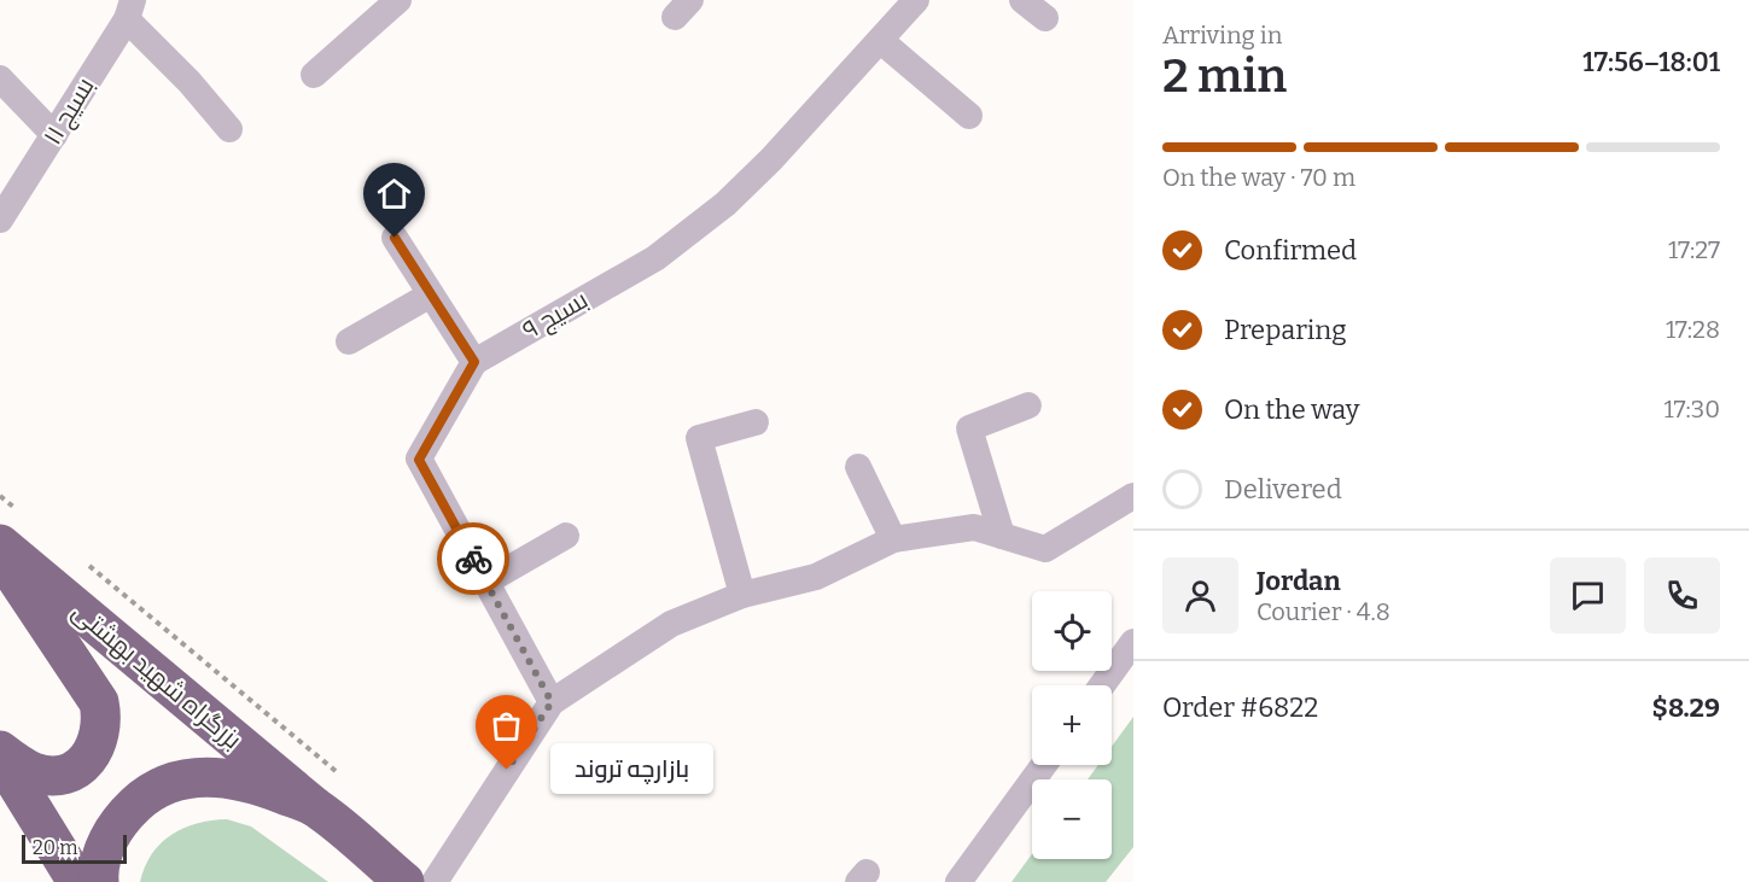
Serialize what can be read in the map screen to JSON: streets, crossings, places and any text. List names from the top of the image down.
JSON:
{
  "streets": {
    "highway": ["بزرگراه شهید بهشتی"],
    "street": ["بسیج ۱۱", "بسیج ۹"]
  },
  "places": ["بازارچه تروند"],
  "scale_bar": "20 m",
  "page": {
    "heading": ["2 min", "Arriving in", "17:56–18:01"],
    "panel": [
      "Jordan",
      "Courier · 4.8",
      "Order #6822",
      "$8.29"
    ],
    "bar": "On the way · 70 m",
    "list": [
      ["Confirmed", "17:27"],
      ["Preparing", "17:28"],
      ["On the way", "17:30"],
      "Delivered"
    ],
    "map_buttons": ["+", "−"],
    "bubble": "بازارچه تروند",
    "scale": "20 m"
  }
}
